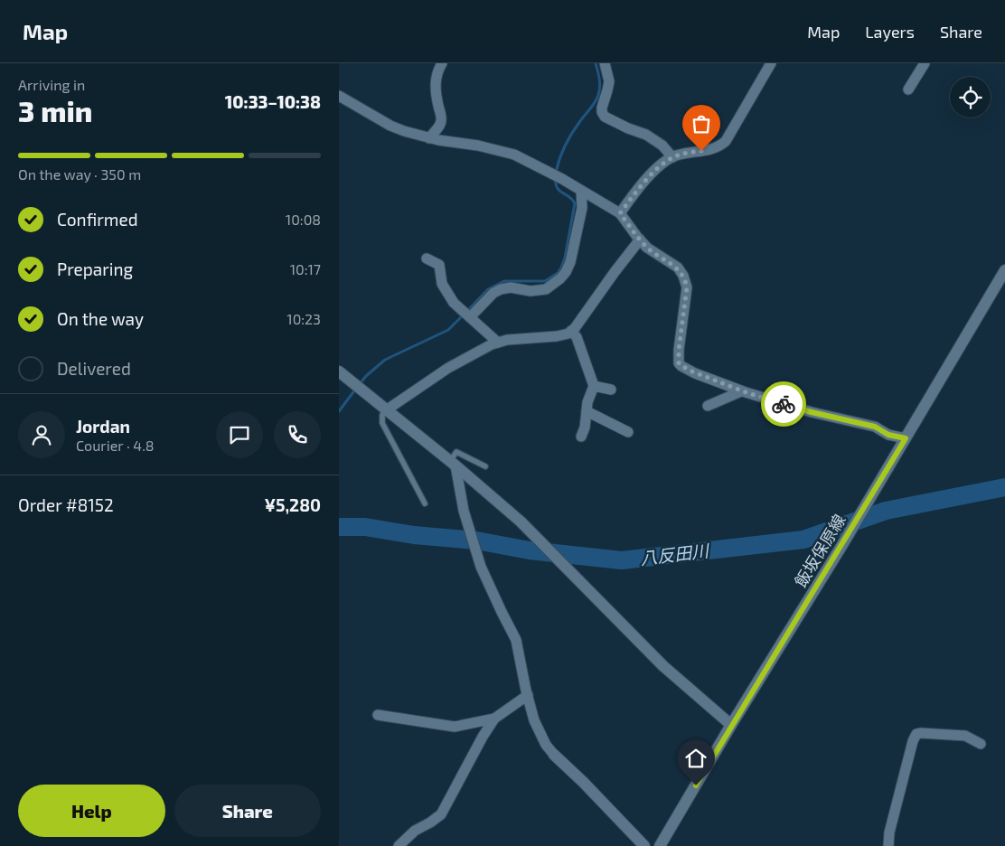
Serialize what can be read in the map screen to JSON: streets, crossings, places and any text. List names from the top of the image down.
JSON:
{
  "streets": {
    "main road": ["飯坂保原線"]
  },
  "water": ["八反田川"],
  "page": {
    "header": "Map",
    "nav": ["Map", "Layers", "Share"],
    "heading": ["3 min", "Arriving in", "10:33–10:38"],
    "panel": [
      "Jordan",
      "Courier · 4.8",
      "Order #8152",
      "¥5,280"
    ],
    "bar": "On the way · 350 m",
    "list": [
      ["Confirmed", "10:08"],
      ["Preparing", "10:17"],
      ["On the way", "10:23"],
      "Delivered"
    ],
    "buttons": ["Help", "Share"]
  }
}
